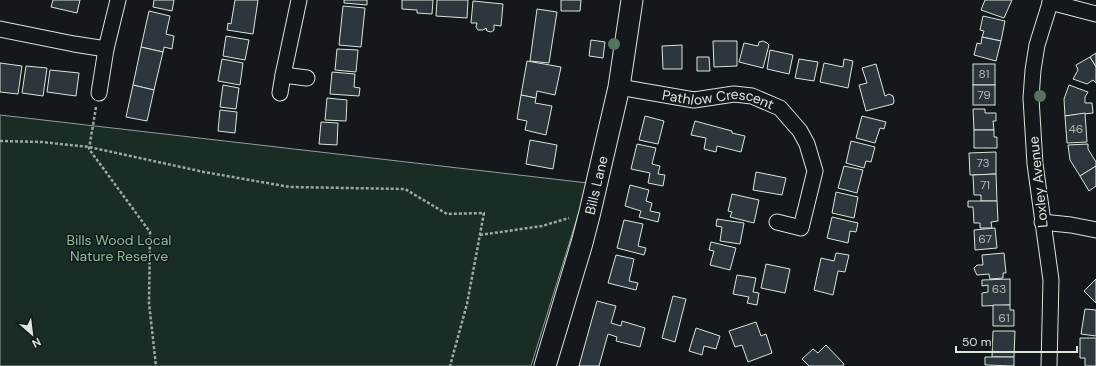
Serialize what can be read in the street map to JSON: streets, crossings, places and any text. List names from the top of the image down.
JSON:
{
  "streets": {
    "street": ["Pathlow Crescent", "Loxley Avenue", "Bills Lane"]
  },
  "crossings": [
    ["Pathlow Crescent", "Bills Lane"]
  ],
  "parks": ["Bills Wood Local Nature Reserve"],
  "house_numbers": [
    "81",
    "79",
    "46",
    "73",
    "71",
    "67",
    "63",
    "61"
  ],
  "scale_bar": "50 m",
  "north": "bottom right"
}
